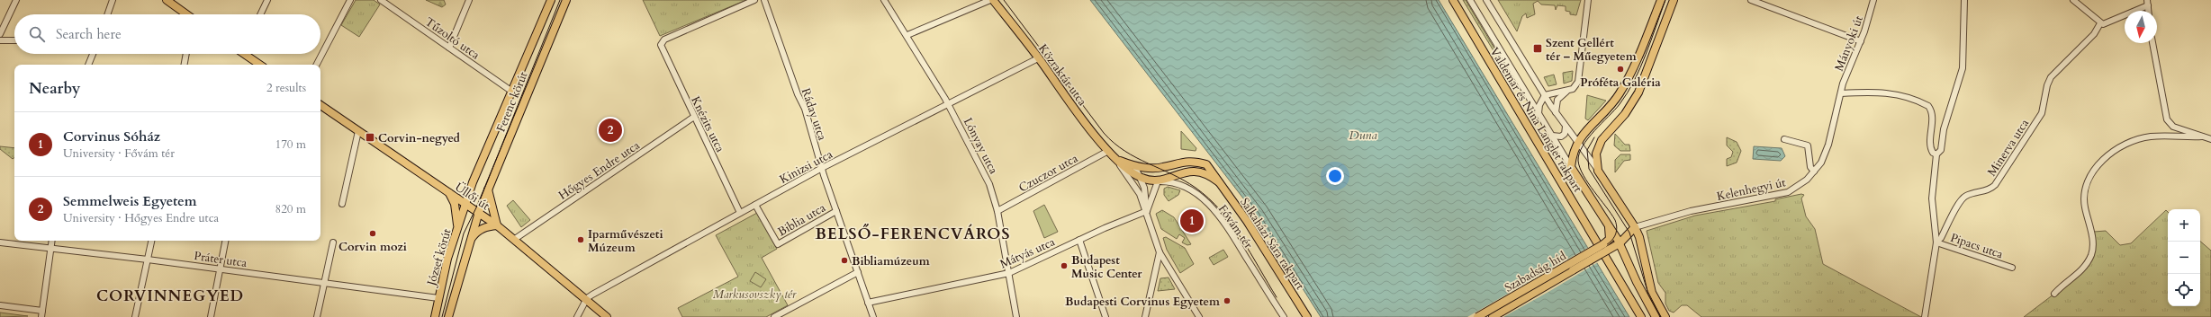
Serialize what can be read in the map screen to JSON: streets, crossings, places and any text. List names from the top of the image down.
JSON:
{
  "streets": {
    "main road": [
      "Közraktár utca",
      "Ferenc körút",
      "Valdemar és Nina Langlet rakpart",
      "Üllői út",
      "Salkaházi Sára rakpart",
      "József körút",
      "Szabadság híd"
    ],
    "street": [
      "Tűzoltó utca",
      "Mányoki út",
      "Ráday utca",
      "Knézits utca",
      "Lónyay utca",
      "Minerva utca",
      "Kinizsi utca",
      "Hőgyes Endre utca",
      "Czuczor utca",
      "Kelenhegyi út",
      "Biblia utca",
      "Fővám tér",
      "Pipacs utca",
      "Mátyás utca",
      "Práter utca"
    ]
  },
  "crossings": [
    ["Tűzoltó utca", "Ferenc körút"],
    ["Mányoki út", "Kelenhegyi út"],
    ["Közraktár utca", "Kinizsi utca"],
    ["Közraktár utca", "Czuczor utca"],
    ["Közraktár utca", "Fővám tér"],
    ["Közraktár utca", "Salkaházi Sára rakpart"],
    ["Közraktár utca", "Mátyás utca"],
    ["Ferenc körút", "Üllői út"],
    ["Ferenc körút", "József körút"],
    ["Ráday utca", "Kinizsi utca"],
    ["Ráday utca", "Biblia utca"],
    ["Ráday utca", "Mátyás utca"],
    ["Valdemar és Nina Langlet rakpart", "Szabadság híd"],
    ["Knézits utca", "Kinizsi utca"],
    ["Knézits utca", "Hőgyes Endre utca"],
    ["Lónyay utca", "Kinizsi utca"],
    ["Lónyay utca", "Czuczor utca"],
    ["Lónyay utca", "Mátyás utca"],
    ["Minerva utca", "Pipacs utca"],
    ["Kinizsi utca", "Üllői út"],
    ["Kinizsi utca", "Biblia utca"],
    ["Hőgyes Endre utca", "Üllői út"],
    ["Üllői út", "József körút"],
    ["Fővám tér", "Salkaházi Sára rakpart"],
    ["József körút", "Práter utca"]
  ],
  "districts": ["BELSŐ-FERENCVÁROS", "CORVINNEGYED"],
  "water": ["Duna"],
  "parks": ["Markusovszky tér"],
  "places": {
    "transit": ["Szent Gellért tér – Műegyetem", "Corvin-negyed"],
    "other": [
      "Próféta Galéria",
      "Corvin mozi",
      "Iparművészeti Múzeum",
      "Bibliamúzeum",
      "Budapest Music Center",
      "Budapesti Corvinus Egyetem"
    ]
  },
  "north": "bottom",
  "page": {
    "search": "Search here",
    "heading": ["Nearby", "2 results"],
    "list": [
      {
        "mark": "1",
        "name": "Corvinus Sóház",
        "note": "University · Fővám tér",
        "value": "170 m"
      },
      {
        "mark": "2",
        "name": "Semmelweis Egyetem",
        "note": "University · Hőgyes Endre utca",
        "value": "820 m"
      }
    ],
    "pins": ["2", "1"],
    "map_buttons": ["+", "−"]
  }
}
